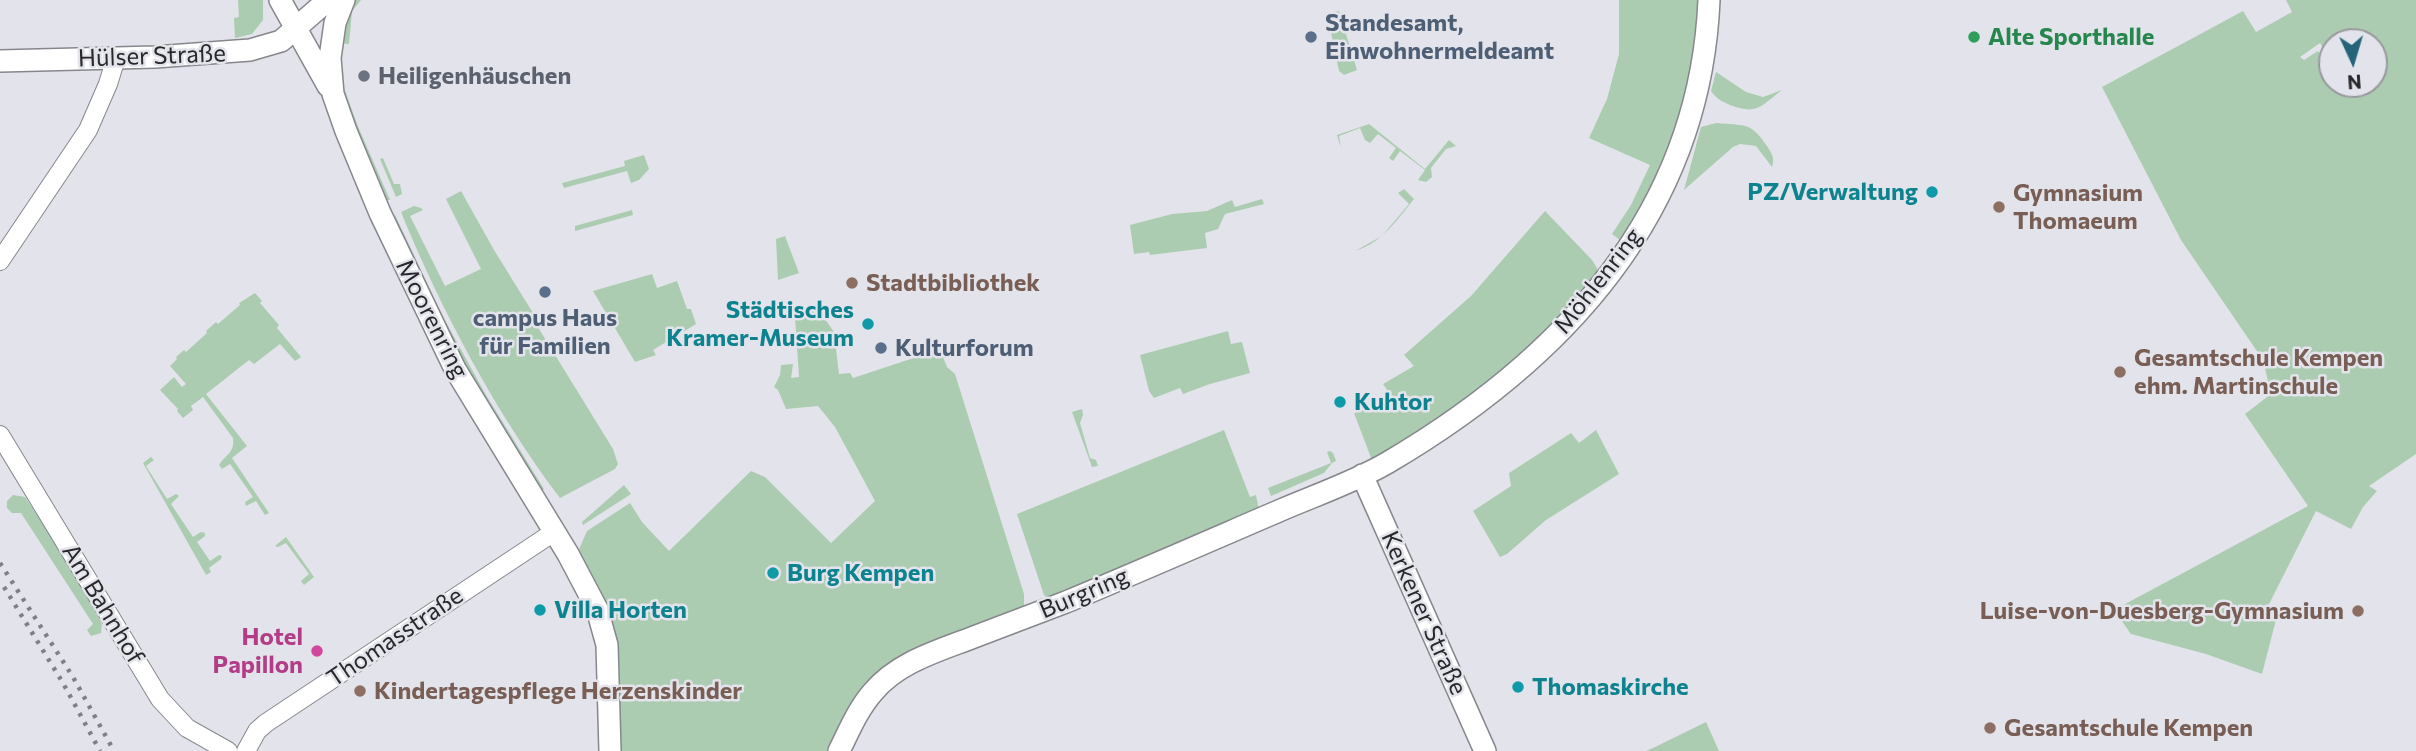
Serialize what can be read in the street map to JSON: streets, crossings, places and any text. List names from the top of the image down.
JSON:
{
  "streets": {
    "main road": [
      "Hülser Straße",
      "Möhlenring",
      "Moorenring",
      "Burgring",
      "Kerkener Straße"
    ],
    "street": ["Am Bahnhof", "Thomasstraße"]
  },
  "crossings": [
    ["Möhlenring", "Burgring"],
    ["Möhlenring", "Kerkener Straße"],
    ["Moorenring", "Thomasstraße"],
    ["Burgring", "Kerkener Straße"]
  ],
  "places": [
    "Standesamt, Einwohnermeldeamt",
    "Alte Sporthalle",
    "Heiligenhäuschen",
    "PZ/Verwaltung",
    "Gymnasium Thomaeum",
    "Stadtbibliothek",
    "campus Haus für Familien",
    "Städtisches Kramer-Museum",
    "Kulturforum",
    "Gesamtschule Kempen ehm. Martinschule",
    "Kuhtor",
    "Burg Kempen",
    "Villa Horten",
    "Luise-von-Duesberg-Gymnasium",
    "Hotel Papillon",
    "Thomaskirche",
    "Kindertagespflege Herzenskinder",
    "Gesamtschule Kempen"
  ],
  "north": "bottom"
}
